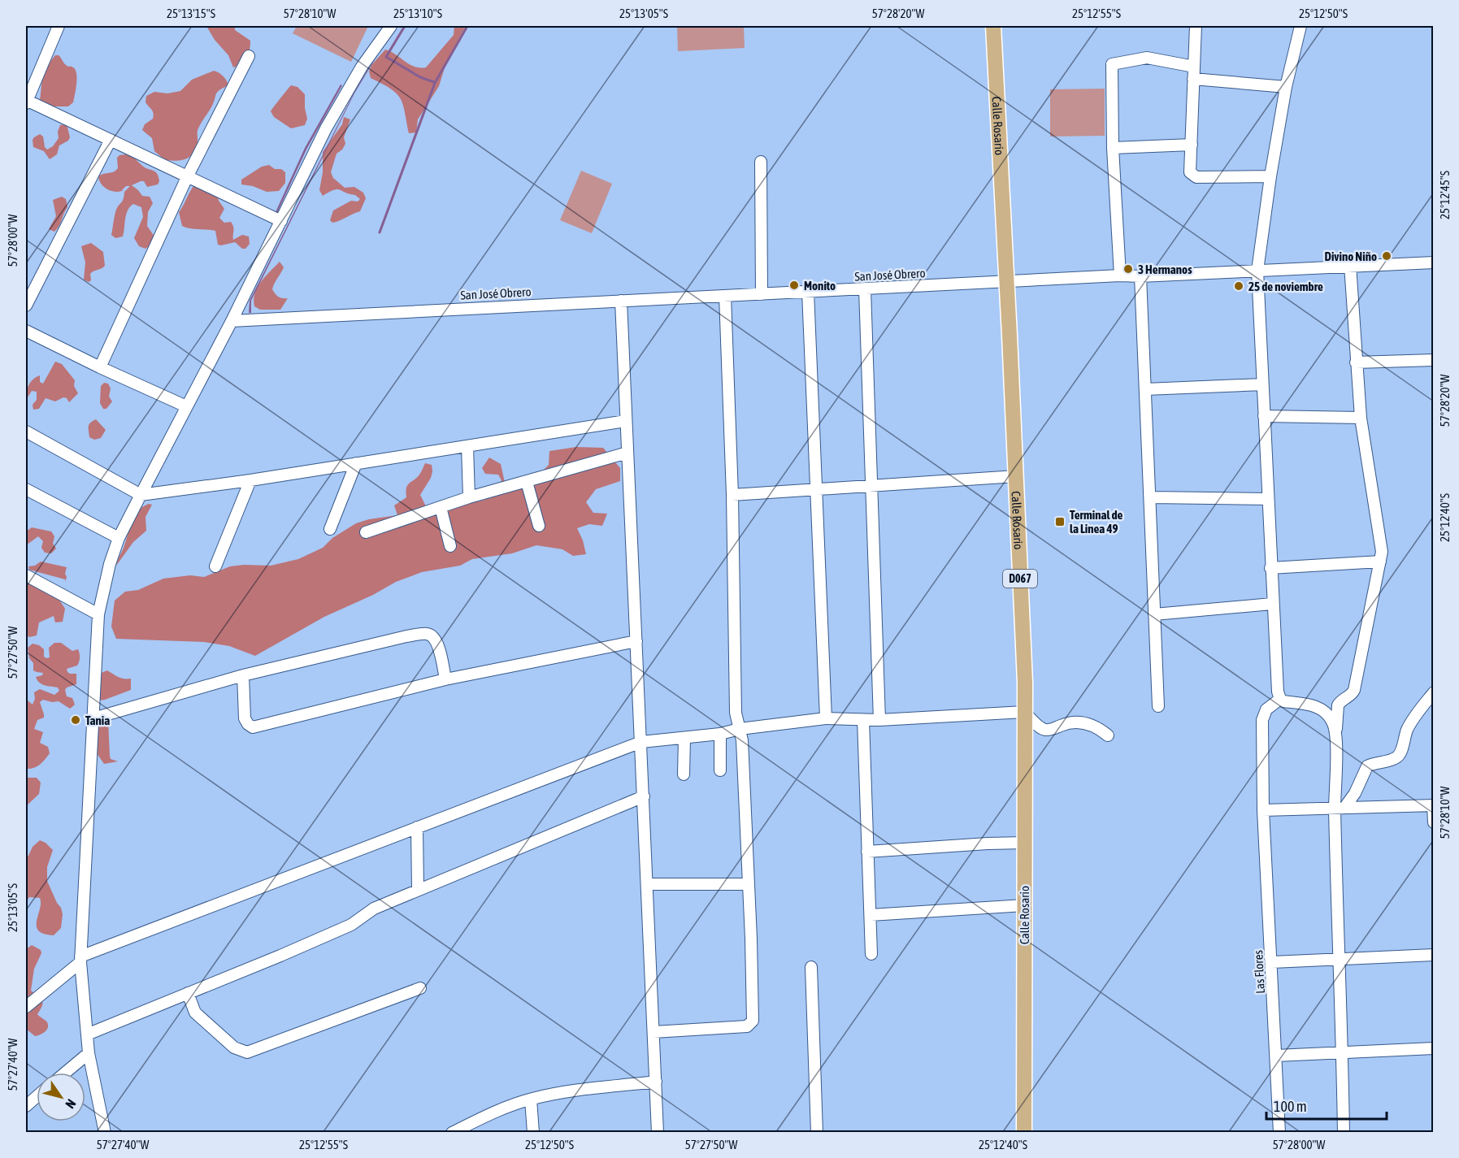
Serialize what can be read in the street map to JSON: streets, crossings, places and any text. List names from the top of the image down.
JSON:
{
  "streets": {
    "main road": ["Calle Rosario", "D067"],
    "street": ["San José Obrero", "Las Flores"]
  },
  "crossings": [
    ["Calle Rosario", "San José Obrero"]
  ],
  "places": {
    "other": [
      "Divino Niño",
      "3 Hermanos",
      "Monito",
      "25 de noviembre",
      "Tania"
    ],
    "transit": ["Terminal de la Linea 49"]
  },
  "scale_bar": "100 m",
  "north": "bottom right",
  "coordinates": [
    "25°13'15\"S",
    "57°28'10\"W",
    "25°13'10\"S",
    "25°13'05\"S",
    "57°28'20\"W",
    "25°12'55\"S",
    "25°12'50\"S",
    "25°12'45\"S",
    "57°28'00\"W",
    "25°12'40\"S",
    "57°27'50\"W",
    "57°27'40\"W"
  ]
}
